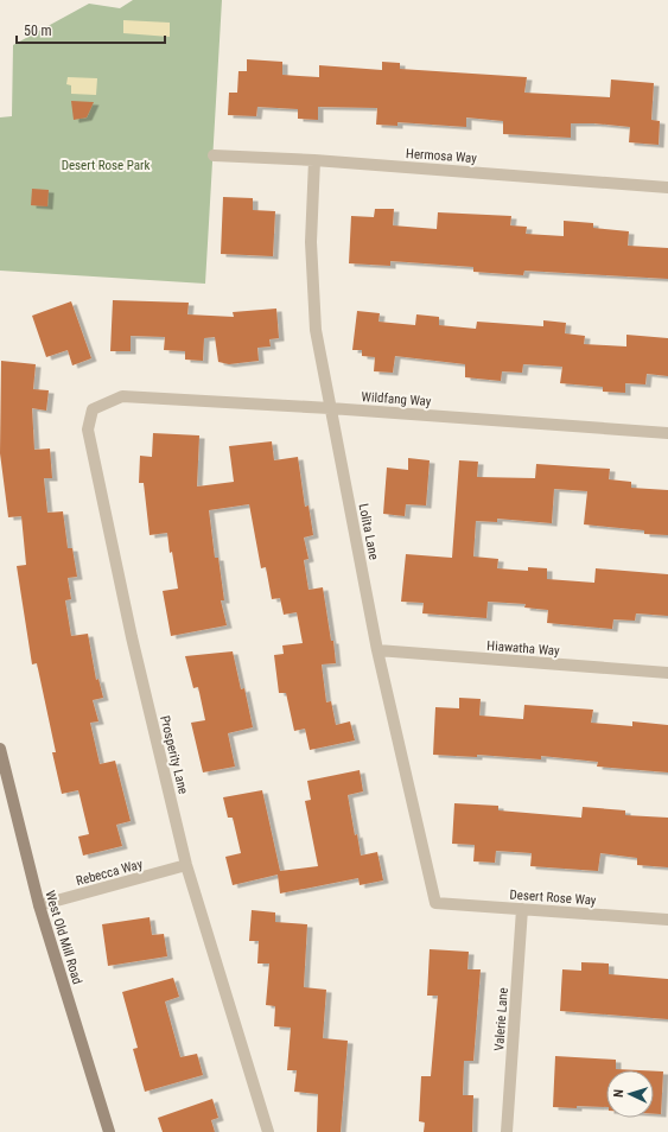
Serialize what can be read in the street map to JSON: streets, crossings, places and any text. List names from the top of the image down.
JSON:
{
  "streets": {
    "street": [
      "Hermosa Way",
      "Wildfang Way",
      "Lolita Lane",
      "Hiawatha Way",
      "Prosperity Lane",
      "Rebecca Way",
      "Desert Rose Way",
      "West Old Mill Road",
      "Valerie Lane"
    ]
  },
  "crossings": [
    ["Hermosa Way", "Lolita Lane"],
    ["Wildfang Way", "Lolita Lane"],
    ["Wildfang Way", "Prosperity Lane"],
    ["Lolita Lane", "Hiawatha Way"],
    ["Lolita Lane", "Desert Rose Way"],
    ["Prosperity Lane", "Rebecca Way"],
    ["Rebecca Way", "West Old Mill Road"],
    ["Desert Rose Way", "Valerie Lane"]
  ],
  "parks": ["Desert Rose Park"],
  "scale_bar": "50 m",
  "north": "left"
}
